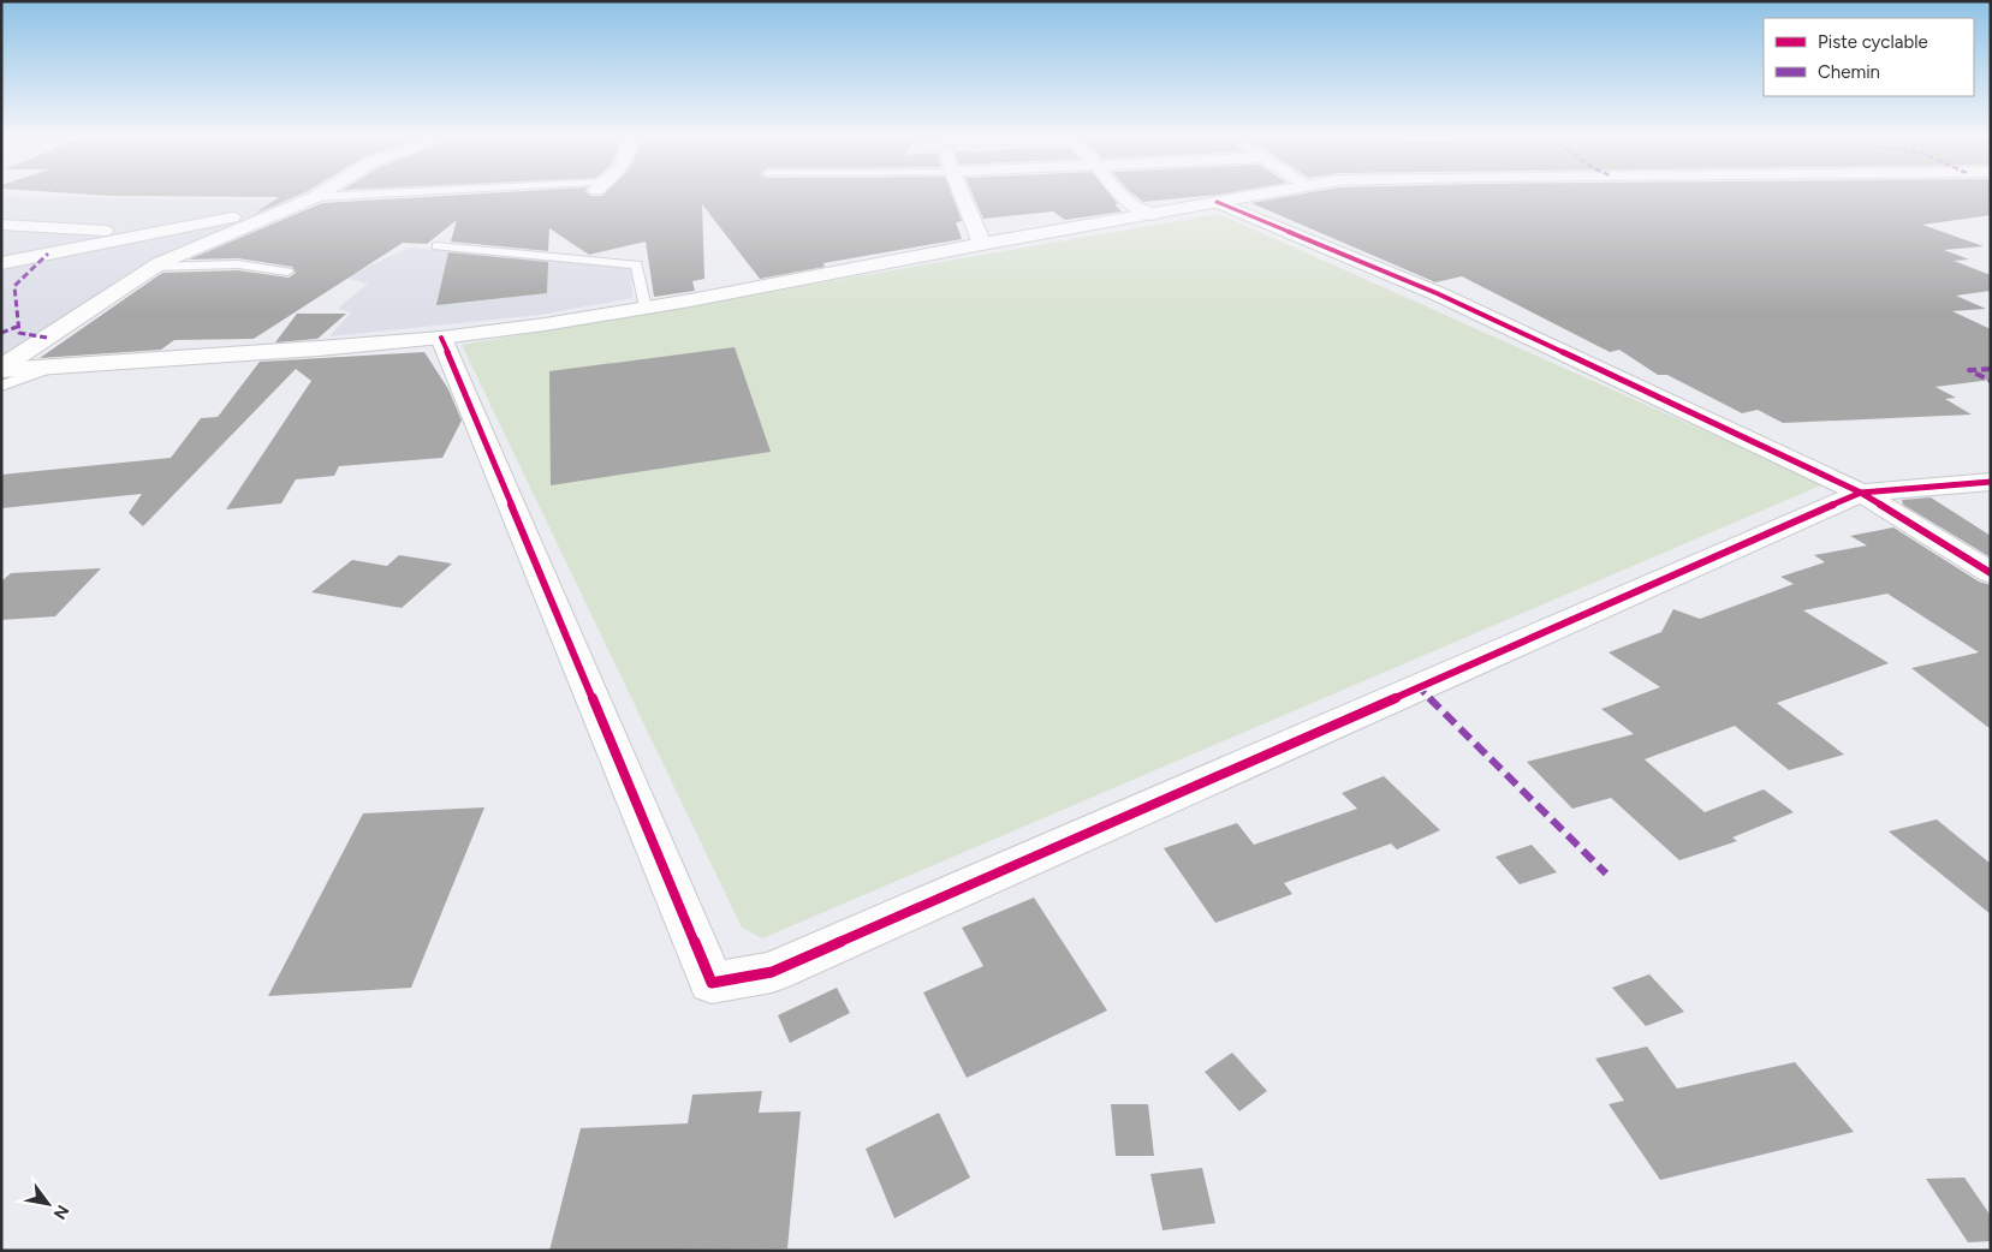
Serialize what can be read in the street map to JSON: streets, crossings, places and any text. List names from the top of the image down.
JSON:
{
  "legend": ["Piste cyclable", "Chemin"],
  "north": "bottom right"
}
